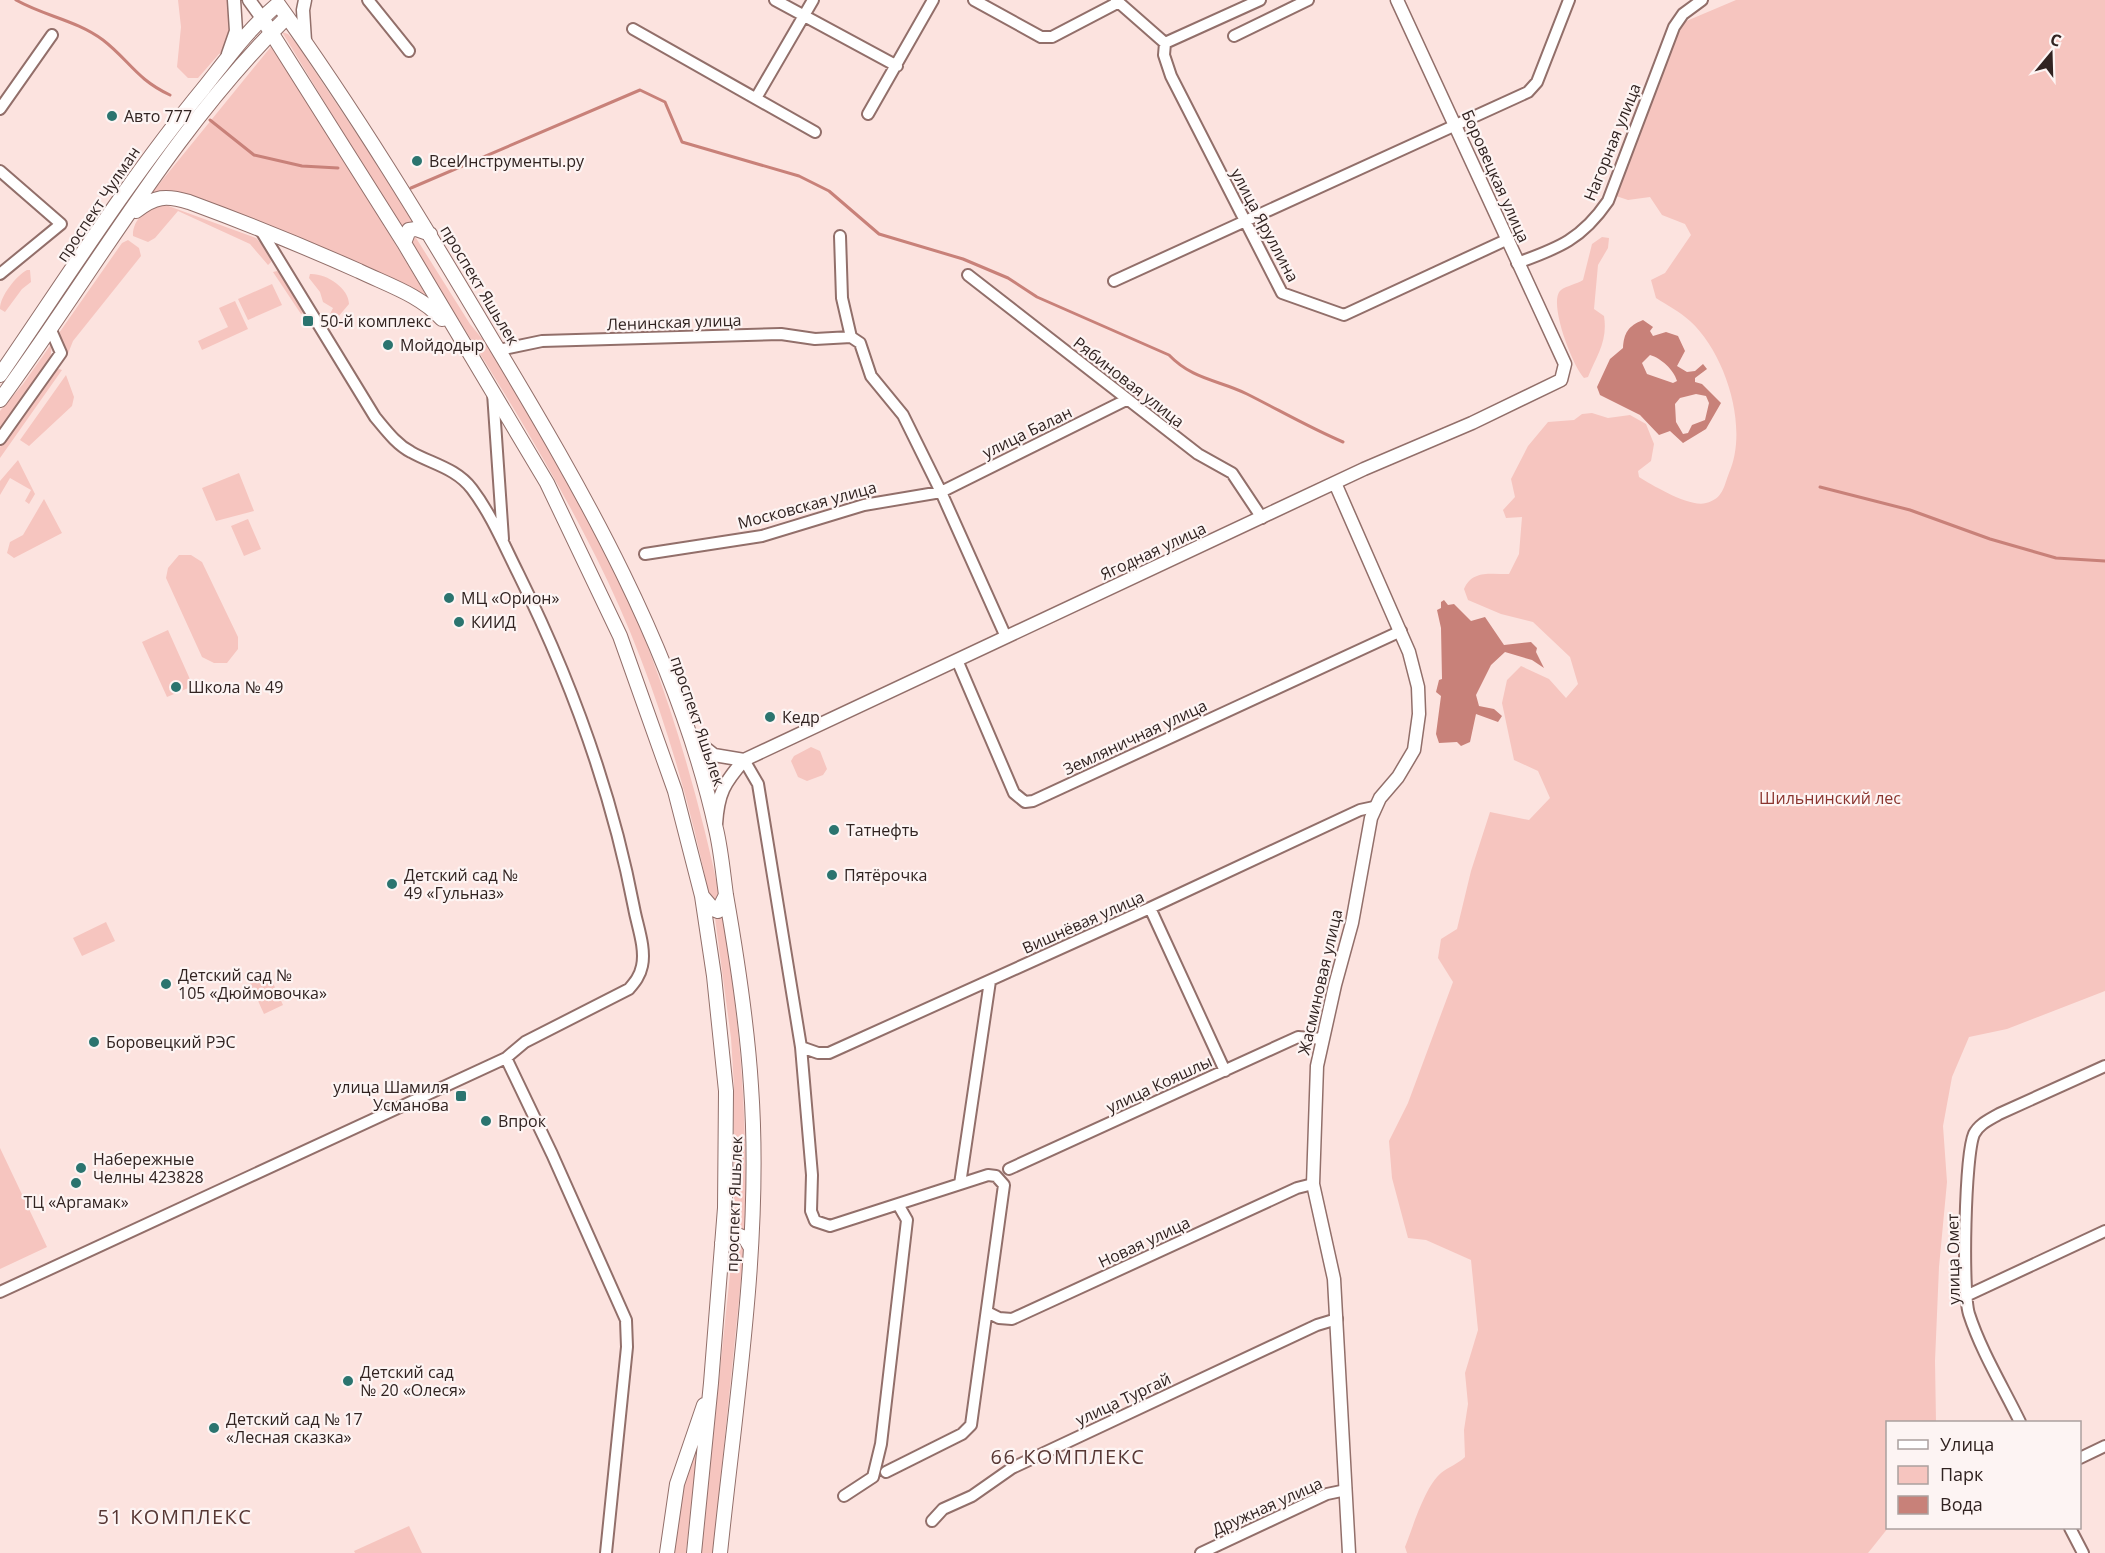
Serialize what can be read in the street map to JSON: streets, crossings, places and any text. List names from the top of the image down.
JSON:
{
  "streets": {
    "main road": ["проспект Чулман", "проспект Яшьлек"],
    "street": [
      "Нагорная улица",
      "Боровецкая улица",
      "улица Яруллина",
      "Ленинская улица",
      "Рябиновая улица",
      "улица Балан",
      "Московская улица",
      "Ягодная улица",
      "Земляничная улица",
      "Вишнёвая улица",
      "Жасминовая улица",
      "улица Кояшлы",
      "Новая улица",
      "улица Омет",
      "улица Тургай",
      "Дружная улица"
    ]
  },
  "crossings": [
    ["Нагорная улица", "Боровецкая улица"],
    ["Боровецкая улица", "улица Яруллина"],
    ["Боровецкая улица", "Ягодная улица"],
    ["проспект Чулман", "проспект Яшьлек"],
    ["проспект Яшьлек", "Ленинская улица"],
    ["Рябиновая улица", "улица Балан"],
    ["Рябиновая улица", "Ягодная улица"],
    ["улица Балан", "Московская улица"],
    ["Ягодная улица", "Земляничная улица"],
    ["Ягодная улица", "Жасминовая улица"],
    ["Земляничная улица", "Жасминовая улица"],
    ["Вишнёвая улица", "Жасминовая улица"],
    ["Жасминовая улица", "улица Кояшлы"],
    ["Жасминовая улица", "Новая улица"],
    ["Жасминовая улица", "улица Тургай"],
    ["Жасминовая улица", "Дружная улица"]
  ],
  "districts": ["66 КОМПЛЕКС", "51 КОМПЛЕКС"],
  "parks": ["Шильнинский лес"],
  "places": {
    "other": [
      "Авто 777",
      "ВсеИнструменты.ру",
      "Мойдодыр",
      "МЦ «Орион»",
      "КИИД",
      "Школа № 49",
      "Кедр",
      "Татнефть",
      "Пятёрочка",
      "Детский сад № 49 «Гульназ»",
      "Детский сад № 105 «Дюймовочка»",
      "Боровецкий РЭС",
      "Впрок",
      "Набережные Челны 423828",
      "ТЦ «Аргамак»",
      "Детский сад № 20 «Олеся»",
      "Детский сад № 17 «Лесная сказка»"
    ],
    "transit": ["50-й комплекс", "улица Шамиля Усманова"]
  },
  "legend": ["Улица", "Парк", "Вода"],
  "north": "top"
}
